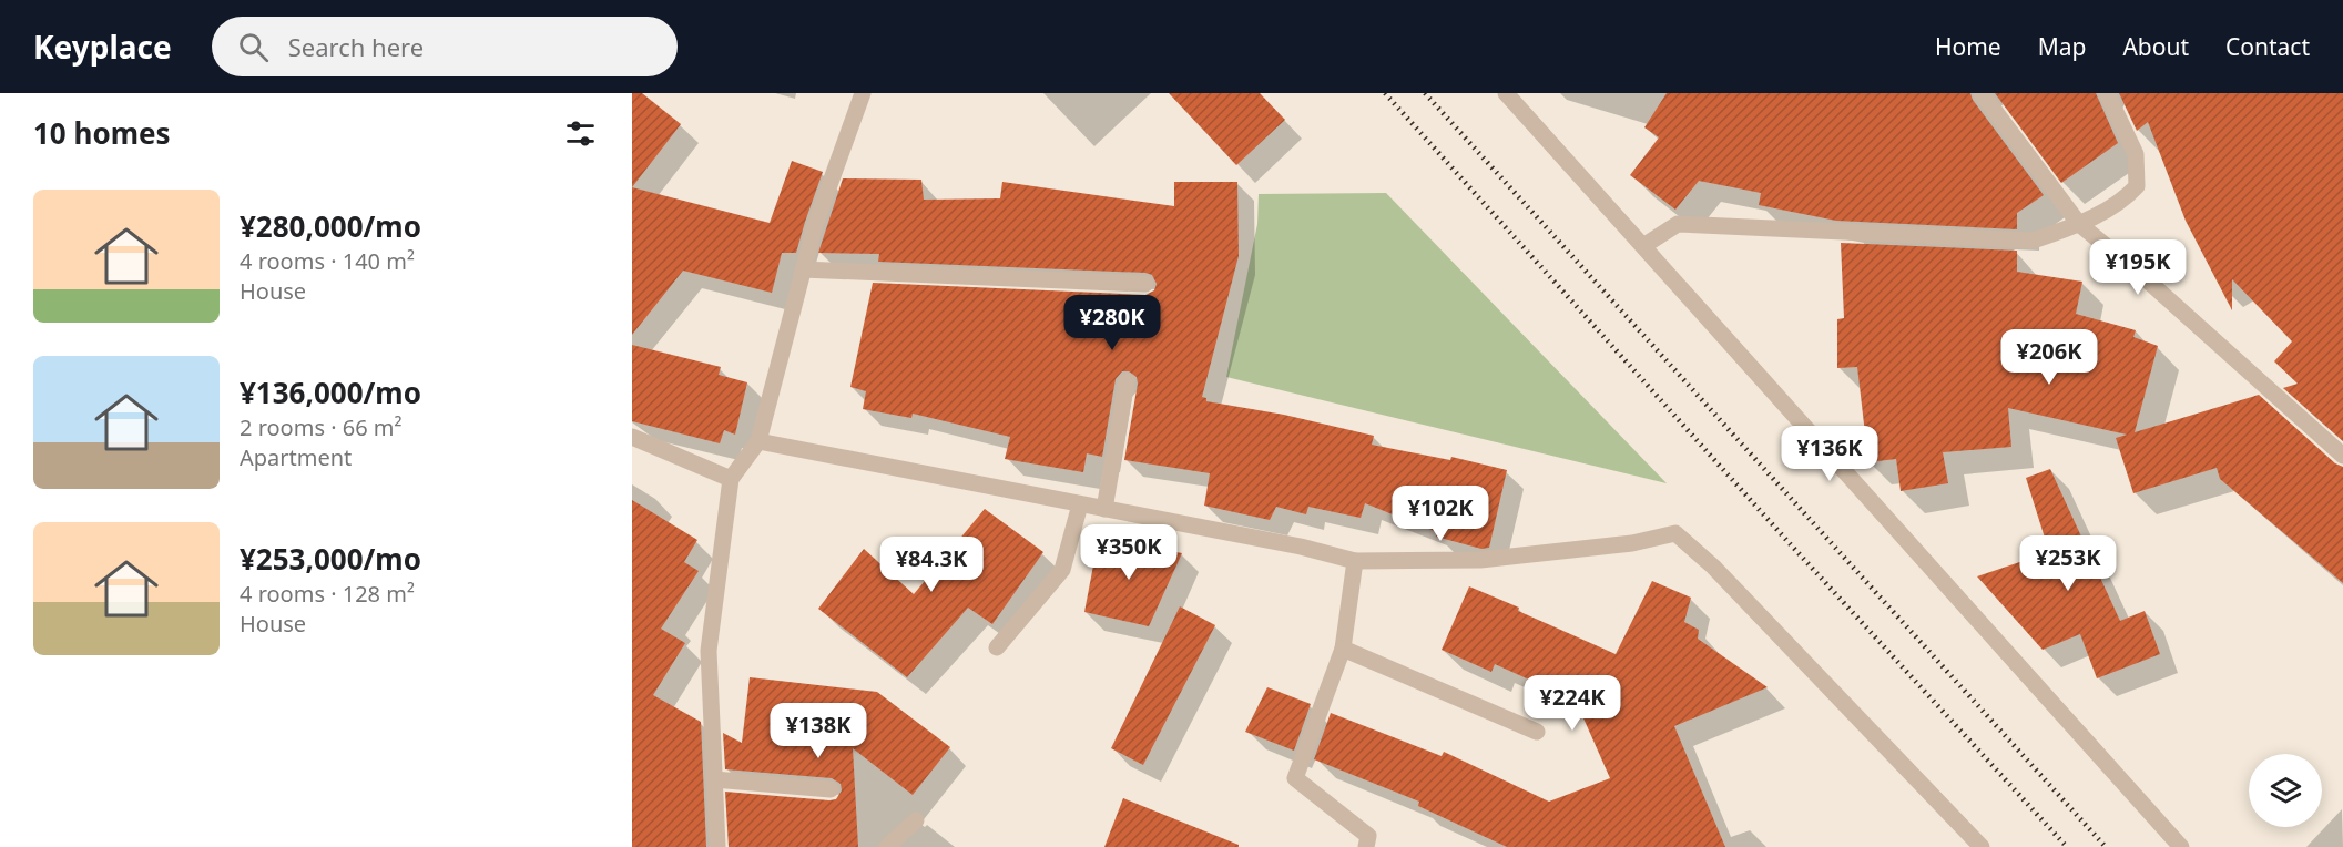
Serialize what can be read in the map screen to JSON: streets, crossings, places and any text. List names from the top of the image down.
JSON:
{
  "page": {
    "header": "Keyplace",
    "search": "Search here",
    "nav": [
      "Home",
      "Map",
      "About",
      "Contact"
    ],
    "heading": "10 homes",
    "list": [
      {
        "name": "¥280,000/mo",
        "note": "4 rooms · 140 m² · House"
      },
      {
        "name": "¥136,000/mo",
        "note": "2 rooms · 66 m² · Apartment"
      },
      {
        "name": "¥253,000/mo",
        "note": "4 rooms · 128 m² · House"
      }
    ],
    "price": [
      "¥195K",
      "¥280K",
      "¥206K",
      "¥136K",
      "¥102K",
      "¥350K",
      "¥253K",
      "¥84.3K",
      "¥224K",
      "¥138K"
    ]
  }
}
